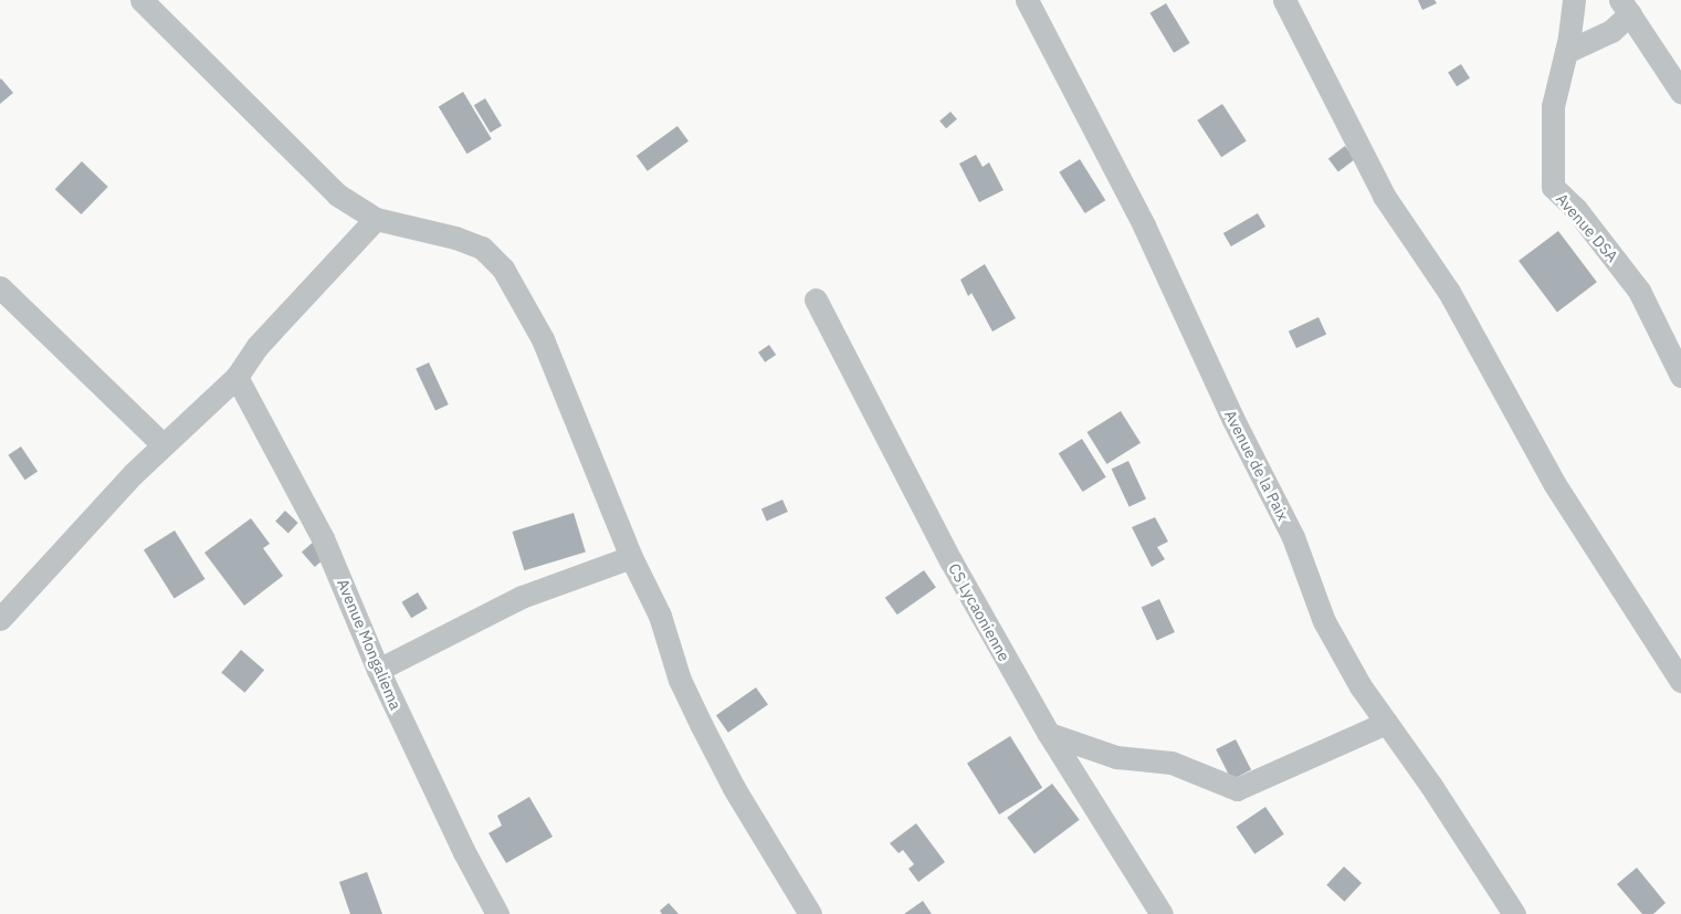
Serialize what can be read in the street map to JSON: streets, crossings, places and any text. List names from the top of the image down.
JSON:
{
  "streets": {
    "street": [
      "Avenue DSA",
      "Avenue de la Paix",
      "CS Lycaonienne",
      "Avenue Mongaliema"
    ]
  }
}
